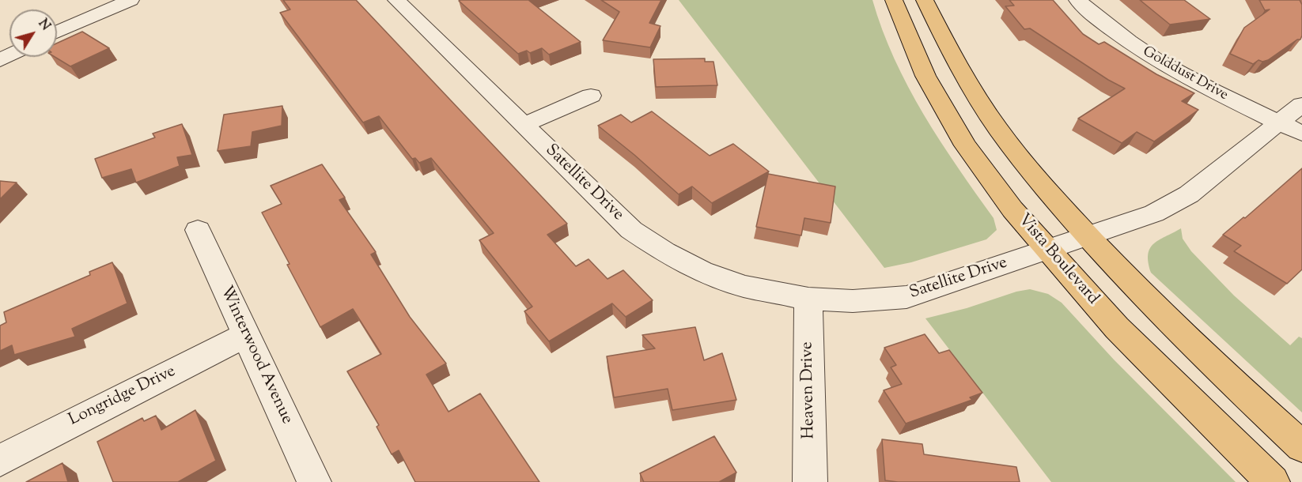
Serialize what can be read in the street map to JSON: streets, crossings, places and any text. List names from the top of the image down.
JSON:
{
  "streets": {
    "main road": ["Vista Boulevard"],
    "street": [
      "Golddust Drive",
      "Satellite Drive",
      "Winterwood Avenue",
      "Heaven Drive",
      "Longridge Drive"
    ]
  },
  "crossings": [
    ["Golddust Drive", "Satellite Drive"],
    ["Satellite Drive", "Vista Boulevard"],
    ["Satellite Drive", "Heaven Drive"],
    ["Winterwood Avenue", "Longridge Drive"]
  ],
  "north": "top right"
}
